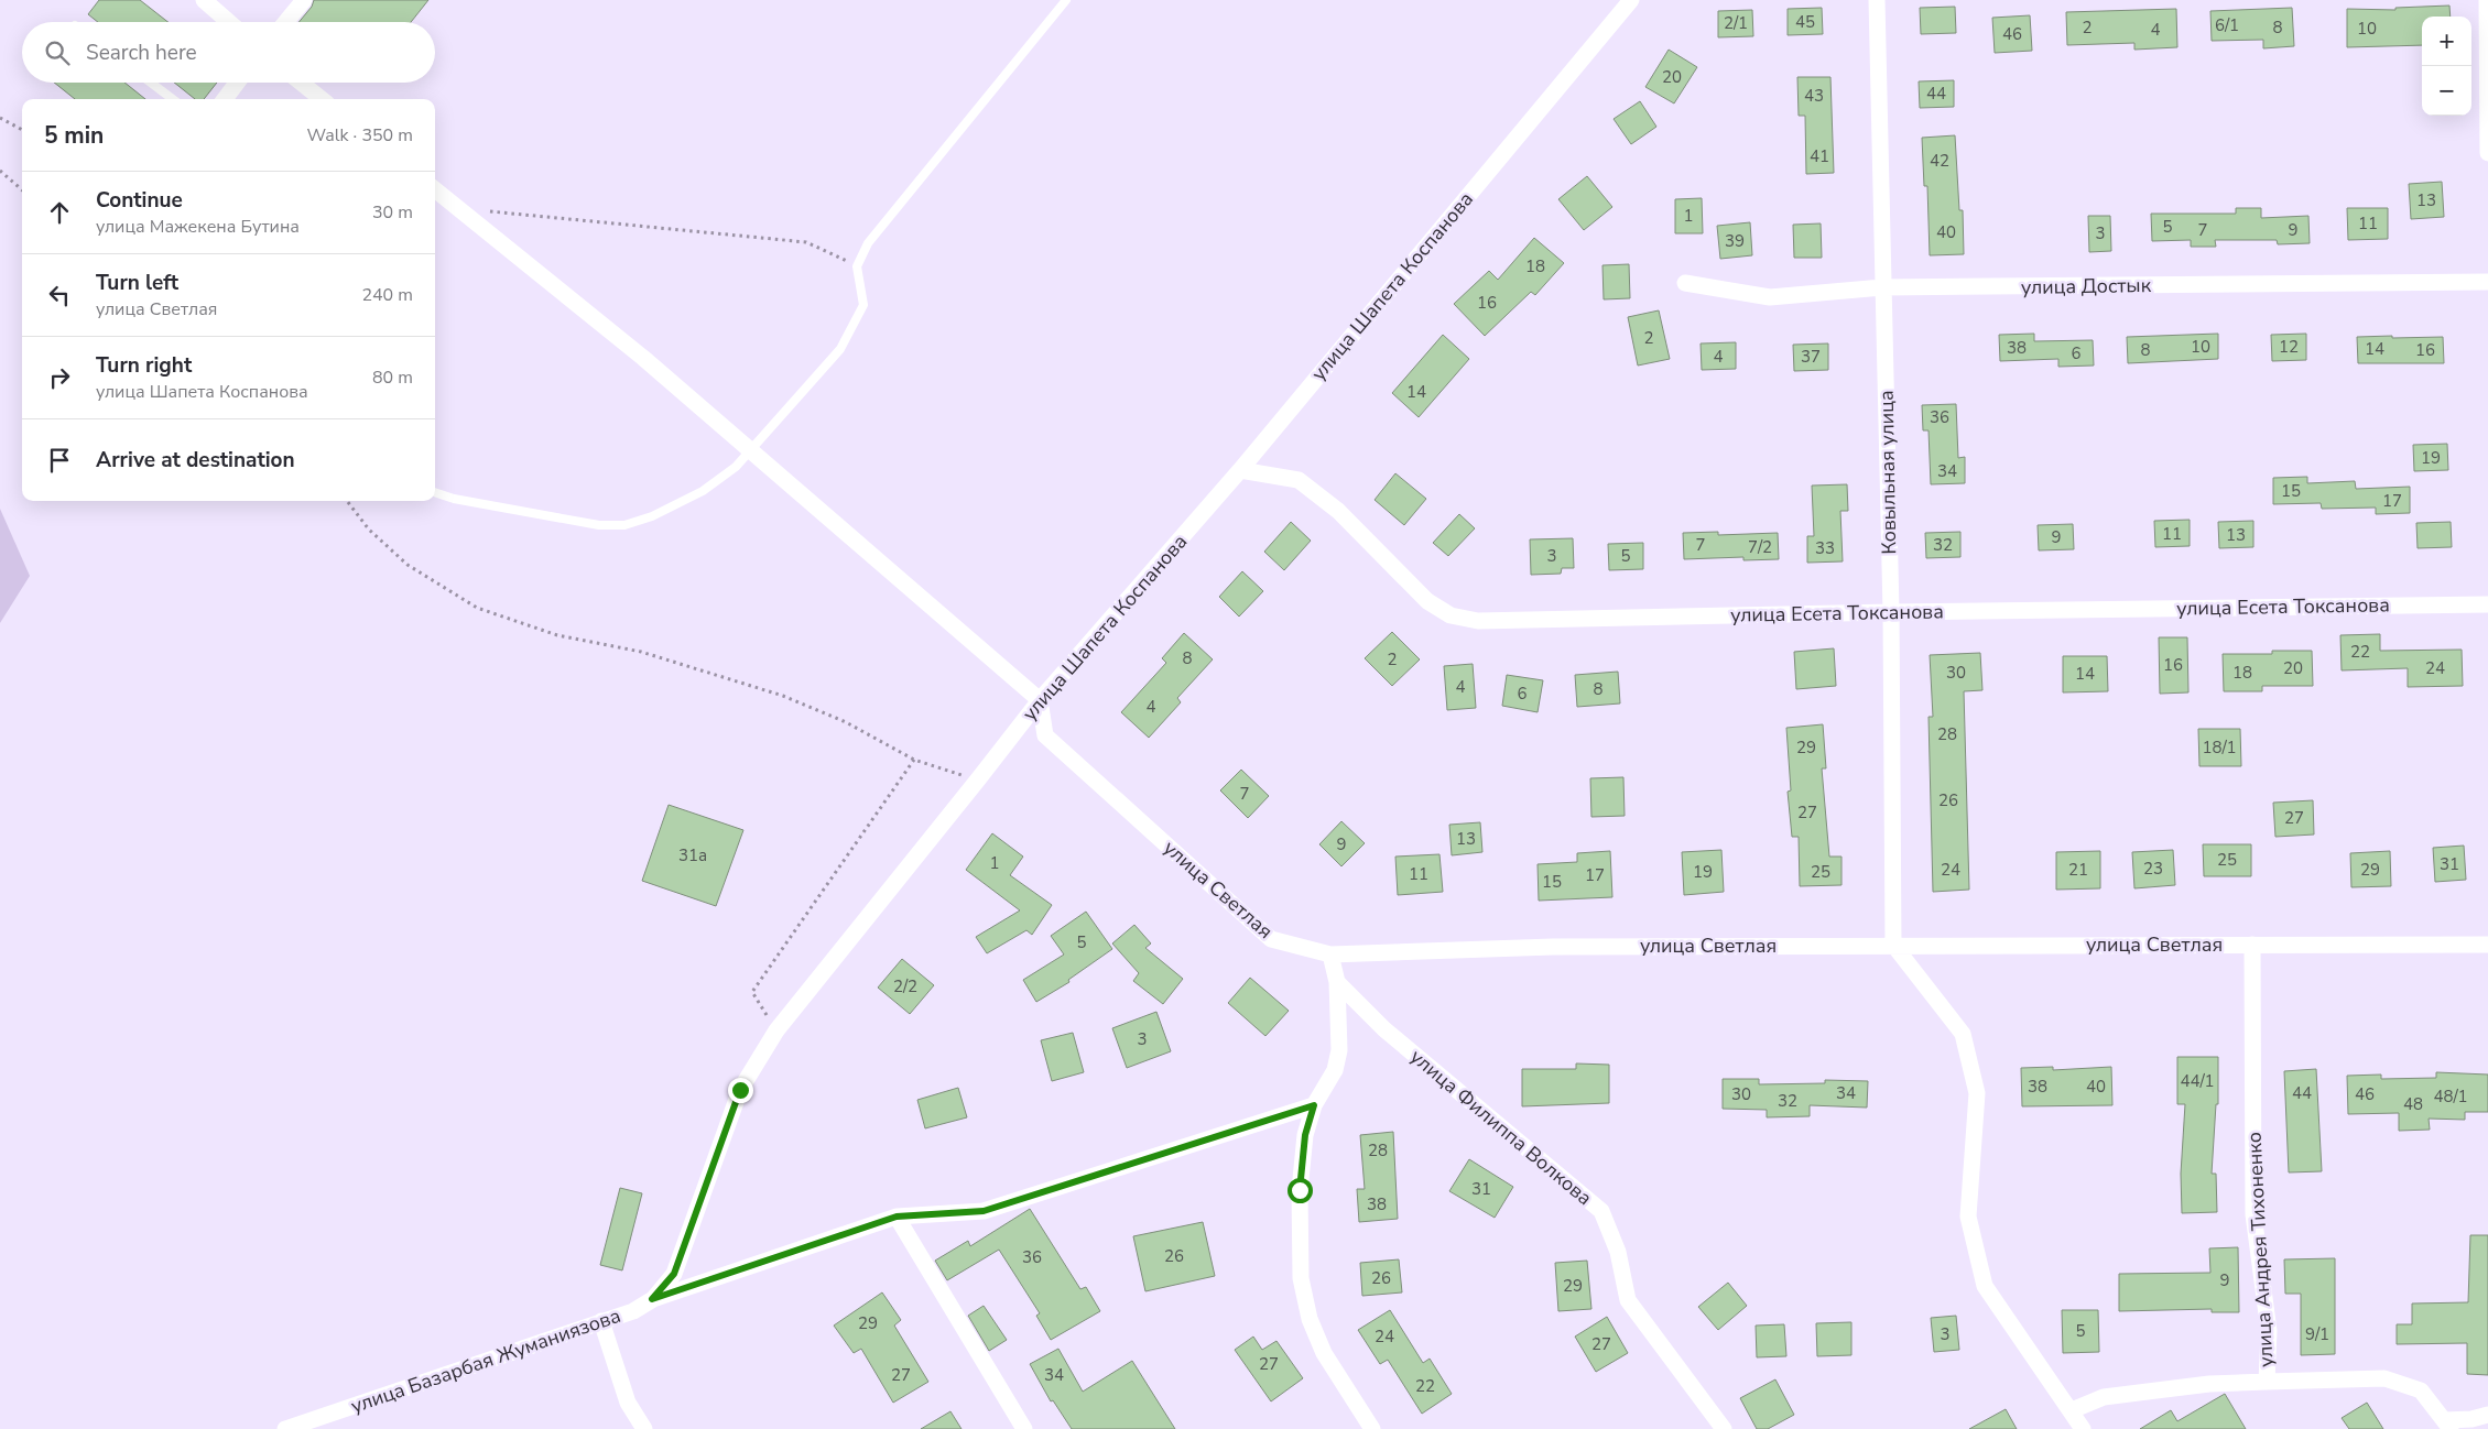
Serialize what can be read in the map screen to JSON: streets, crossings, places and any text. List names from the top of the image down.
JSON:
{
  "streets": {
    "street": [
      "улица Шапета Коспанова",
      "улица Достык",
      "Ковыльная улица",
      "улица Есета Токсанова",
      "улица Светлая",
      "улица Филиппа Волкова",
      "улица Андрея Тихоненко",
      "улица Базарбая Жуманиязова"
    ]
  },
  "crossings": [
    ["улица Шапета Коспанова", "улица Есета Токсанова"],
    ["улица Шапета Коспанова", "улица Светлая"],
    ["улица Шапета Коспанова", "улица Базарбая Жуманиязова"],
    ["улица Достык", "Ковыльная улица"],
    ["Ковыльная улица", "улица Есета Токсанова"],
    ["Ковыльная улица", "улица Светлая"],
    ["улица Светлая", "улица Андрея Тихоненко"]
  ],
  "house_numbers": [
    "45",
    "2/1",
    "6/1",
    "2",
    "8",
    "10",
    "4",
    "46",
    "20",
    "44",
    "43",
    "41",
    "42",
    "13",
    "1",
    "11",
    "5",
    "7",
    "9",
    "40",
    "3",
    "39",
    "18",
    "16",
    "2",
    "10",
    "12",
    "38",
    "14",
    "8",
    "16",
    "6",
    "4",
    "37",
    "14",
    "36",
    "19",
    "34",
    "15",
    "17",
    "11",
    "13",
    "9",
    "7",
    "32",
    "7/2",
    "33",
    "3",
    "5",
    "22",
    "8",
    "2",
    "16",
    "20",
    "24",
    "30",
    "18",
    "14",
    "4",
    "8",
    "6",
    "4",
    "28",
    "29",
    "18/1",
    "7",
    "26",
    "27",
    "27",
    "13",
    "9",
    "31а",
    "25",
    "1",
    "31",
    "23",
    "24",
    "21",
    "29",
    "19",
    "25",
    "11",
    "17",
    "15",
    "5",
    "2/2",
    "3",
    "44/1",
    "38",
    "40",
    "34",
    "44",
    "30",
    "46",
    "48/1",
    "32",
    "48",
    "28",
    "31",
    "38",
    "26",
    "36",
    "26",
    "9",
    "29",
    "29",
    "5",
    "3",
    "9/1",
    "24",
    "27",
    "27",
    "27",
    "34",
    "22"
  ],
  "page": {
    "map_buttons": ["+", "−"],
    "search": "Search here",
    "heading": ["5 min", "Walk · 350 m"],
    "list": [
      ["Continue", "улица Мажекена Бутина", "30 m"],
      ["Turn left", "улица Светлая", "240 m"],
      ["Turn right", "улица Шапета Коспанова", "80 m"],
      "Arrive at destination"
    ]
  }
}
